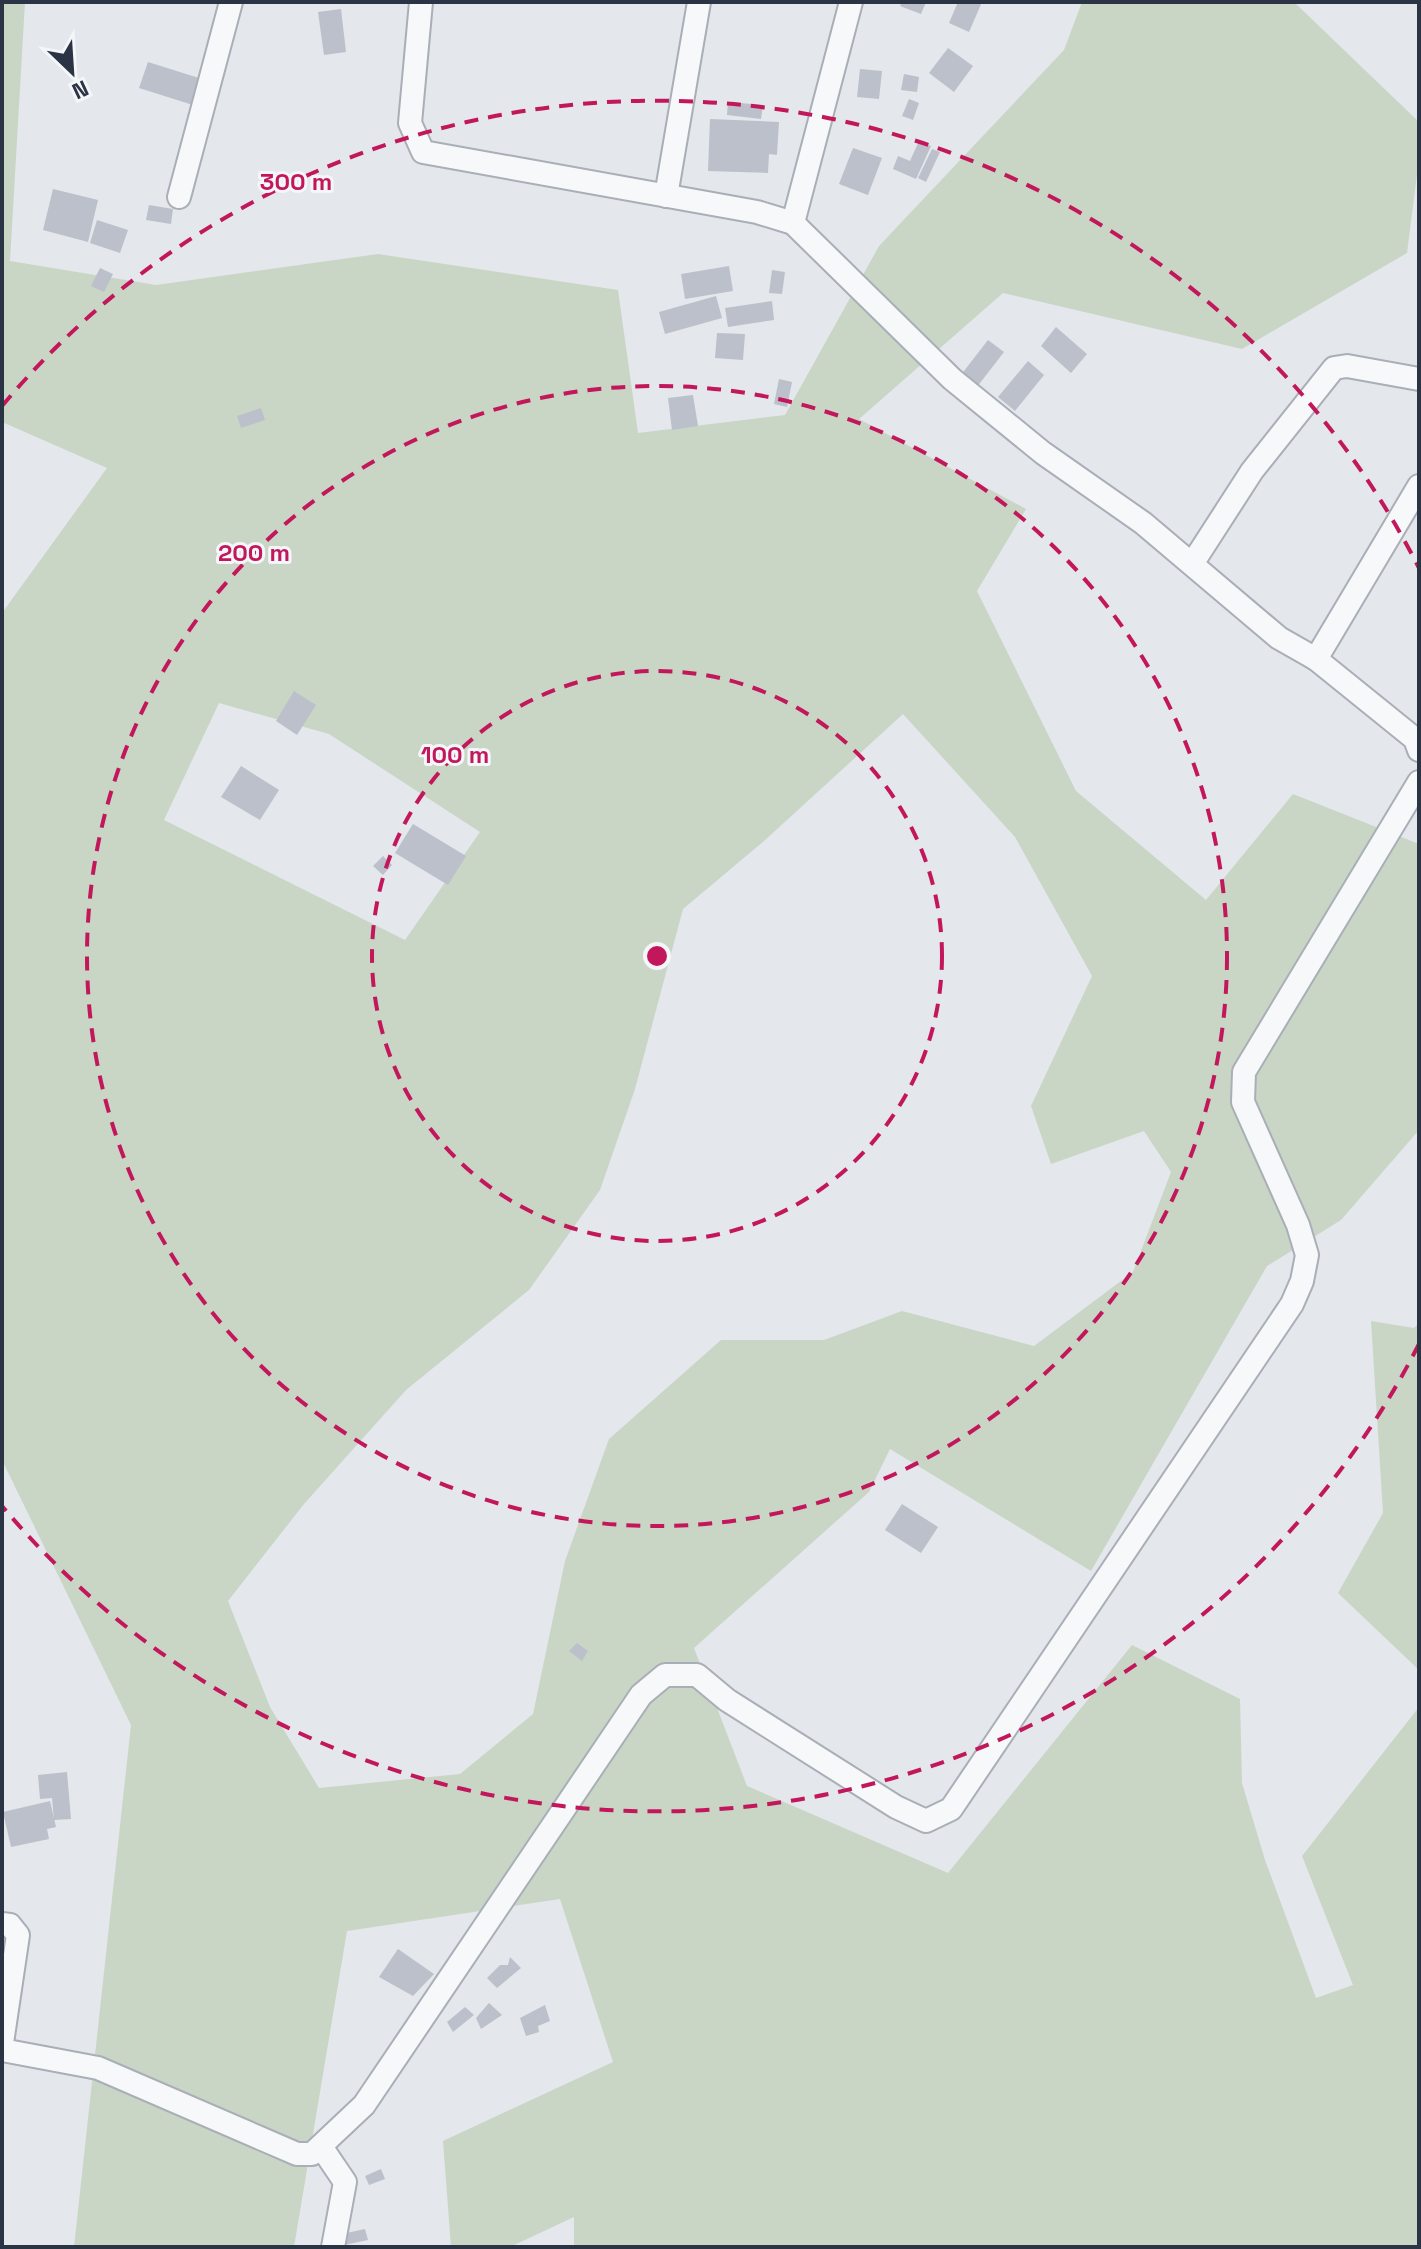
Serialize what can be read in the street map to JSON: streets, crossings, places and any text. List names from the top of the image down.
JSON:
{
  "north": "bottom right",
  "rings": ["300 m", "200 m", "100 m"]
}
